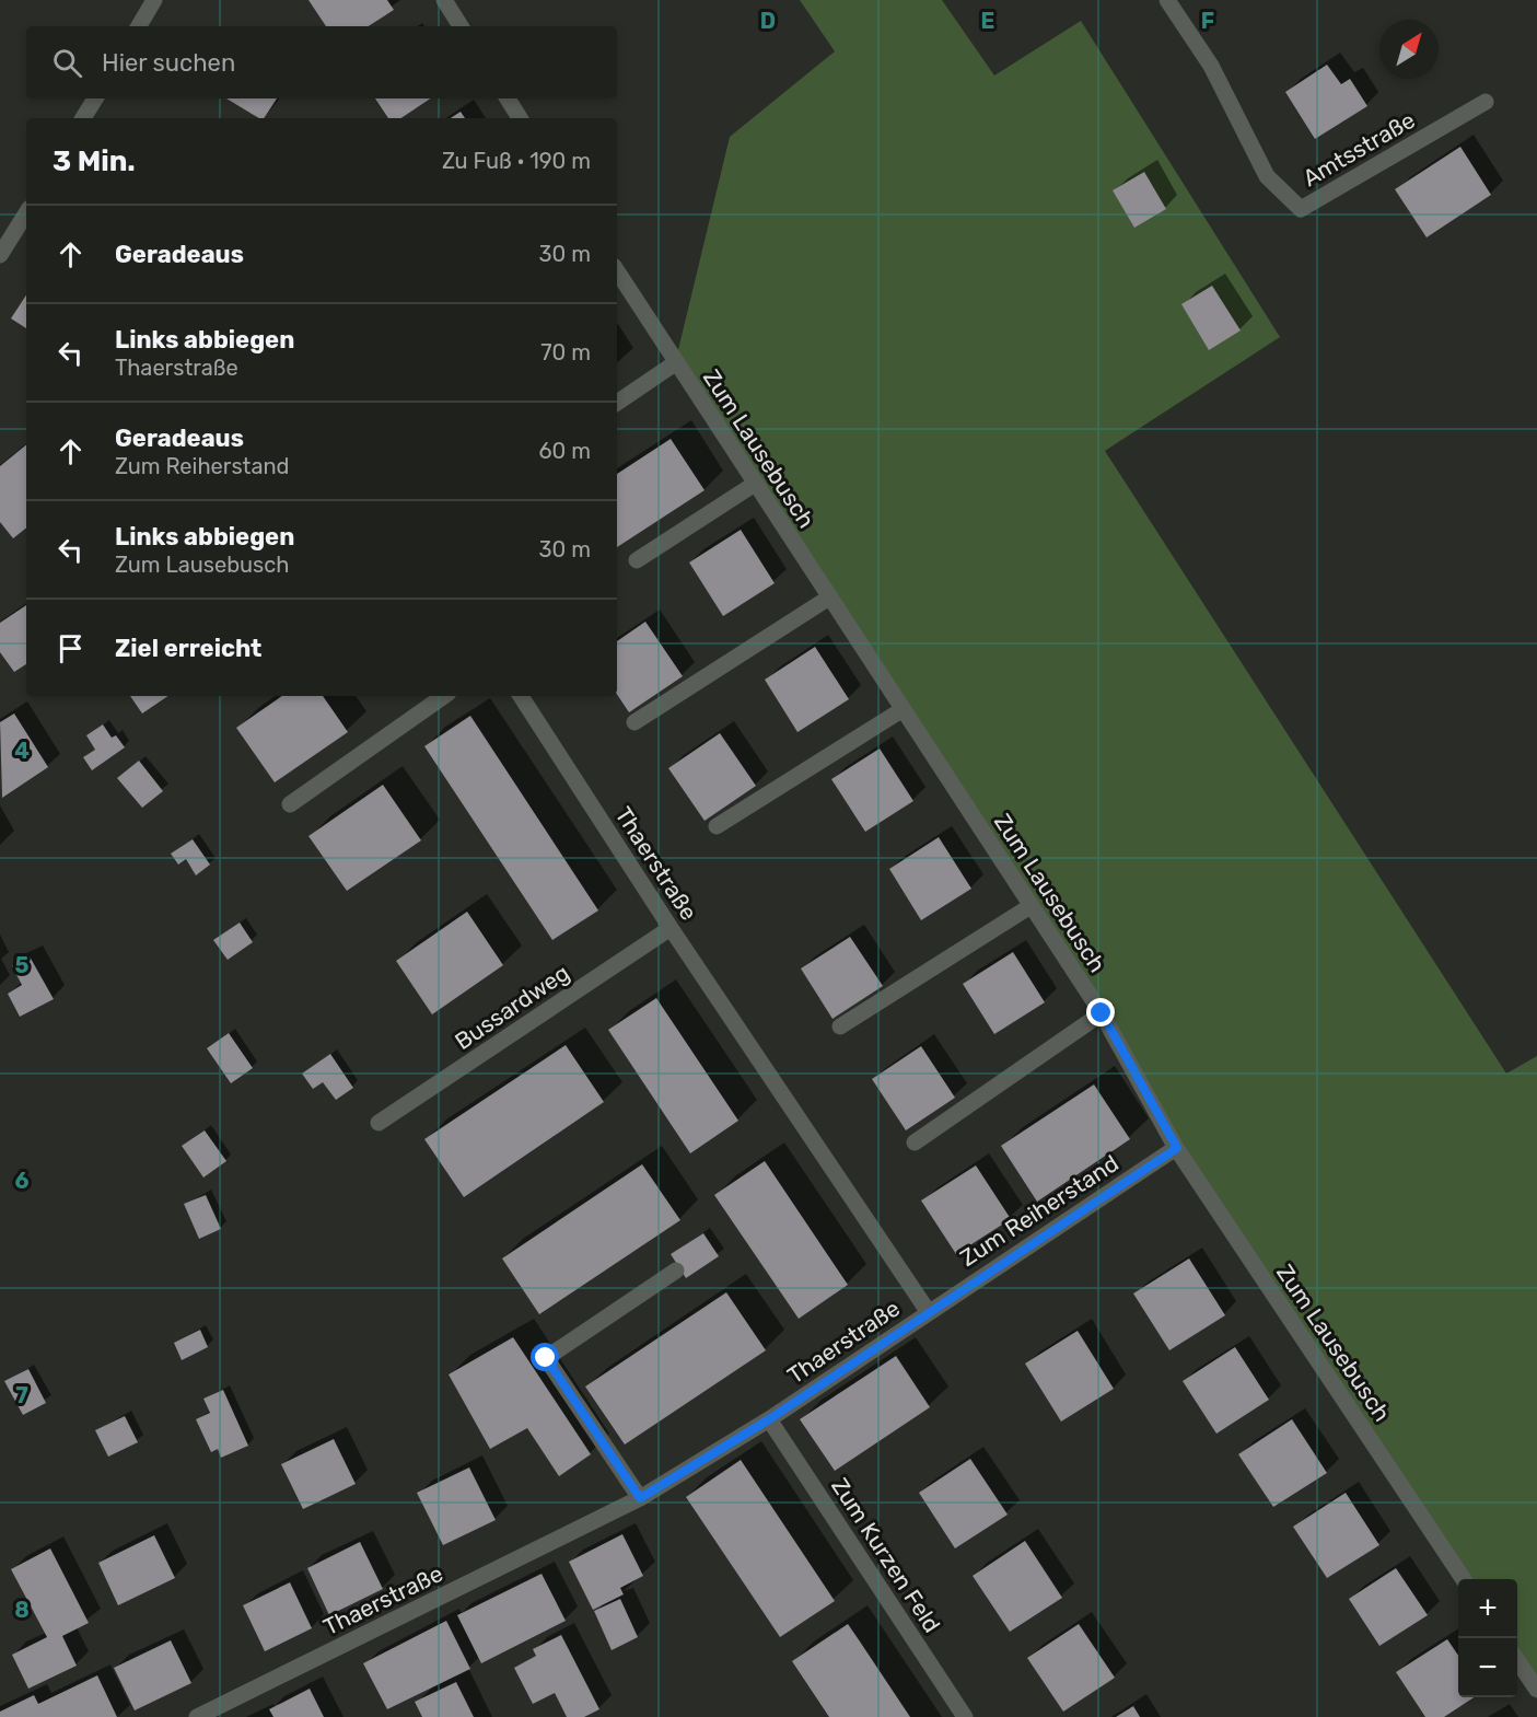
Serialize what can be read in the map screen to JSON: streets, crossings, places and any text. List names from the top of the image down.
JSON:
{
  "streets": {
    "street": [
      "Amtsstraße",
      "Zum Lausebusch",
      "Thaerstraße",
      "Bussardweg",
      "Zum Reiherstand",
      "Zum Kurzen Feld"
    ]
  },
  "crossings": [
    ["Zum Lausebusch", "Zum Reiherstand"],
    ["Thaerstraße", "Bussardweg"],
    ["Thaerstraße", "Zum Reiherstand"],
    ["Thaerstraße", "Zum Kurzen Feld"]
  ],
  "north": "top right",
  "page": {
    "search": "Hier suchen",
    "heading": ["3 Min.", "Zu Fuß · 190 m"],
    "list": [
      ["Geradeaus", "30 m"],
      ["Links abbiegen", "Thaerstraße", "70 m"],
      ["Geradeaus", "Zum Reiherstand", "60 m"],
      ["Links abbiegen", "Zum Lausebusch", "30 m"],
      "Ziel erreicht"
    ],
    "map_buttons": ["+", "−"]
  },
  "grid": {
    "columns": ["D", "E", "F"],
    "rows": [
      "4",
      "5",
      "6",
      "7",
      "8"
    ]
  }
}
